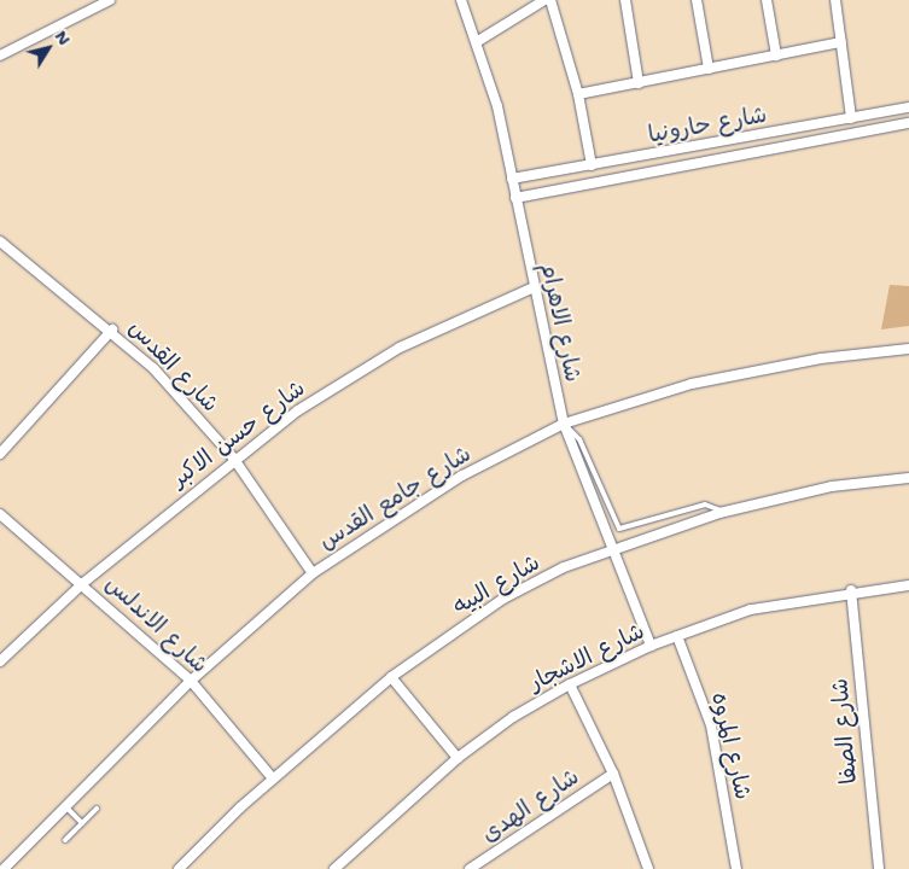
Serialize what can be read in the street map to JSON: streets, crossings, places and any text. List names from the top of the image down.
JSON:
{
  "streets": {
    "street": [
      "شارع حارونيا",
      "شارع الاهرام",
      "شارع القدس",
      "شارع حسن الاكبر",
      "شارع جامع القدس",
      "شارع البيه",
      "شارع الاندلس",
      "شارع الاشجار",
      "شارع الصفا",
      "شارع المروه",
      "شارع الهدى"
    ]
  },
  "crossings": [
    ["شارع حارونيا", "شارع الاهرام"],
    ["شارع الاهرام", "شارع حسن الاكبر"],
    ["شارع الاهرام", "شارع جامع القدس"],
    ["شارع الاهرام", "شارع البيه"],
    ["شارع الاهرام", "شارع الاشجار"],
    ["شارع القدس", "شارع حسن الاكبر"],
    ["شارع القدس", "شارع جامع القدس"],
    ["شارع حسن الاكبر", "شارع الاندلس"],
    ["شارع جامع القدس", "شارع الاندلس"],
    ["شارع البيه", "شارع الاندلس"],
    ["شارع الاشجار", "شارع الصفا"],
    ["شارع الاشجار", "شارع المروه"]
  ],
  "north": "top right"
}
